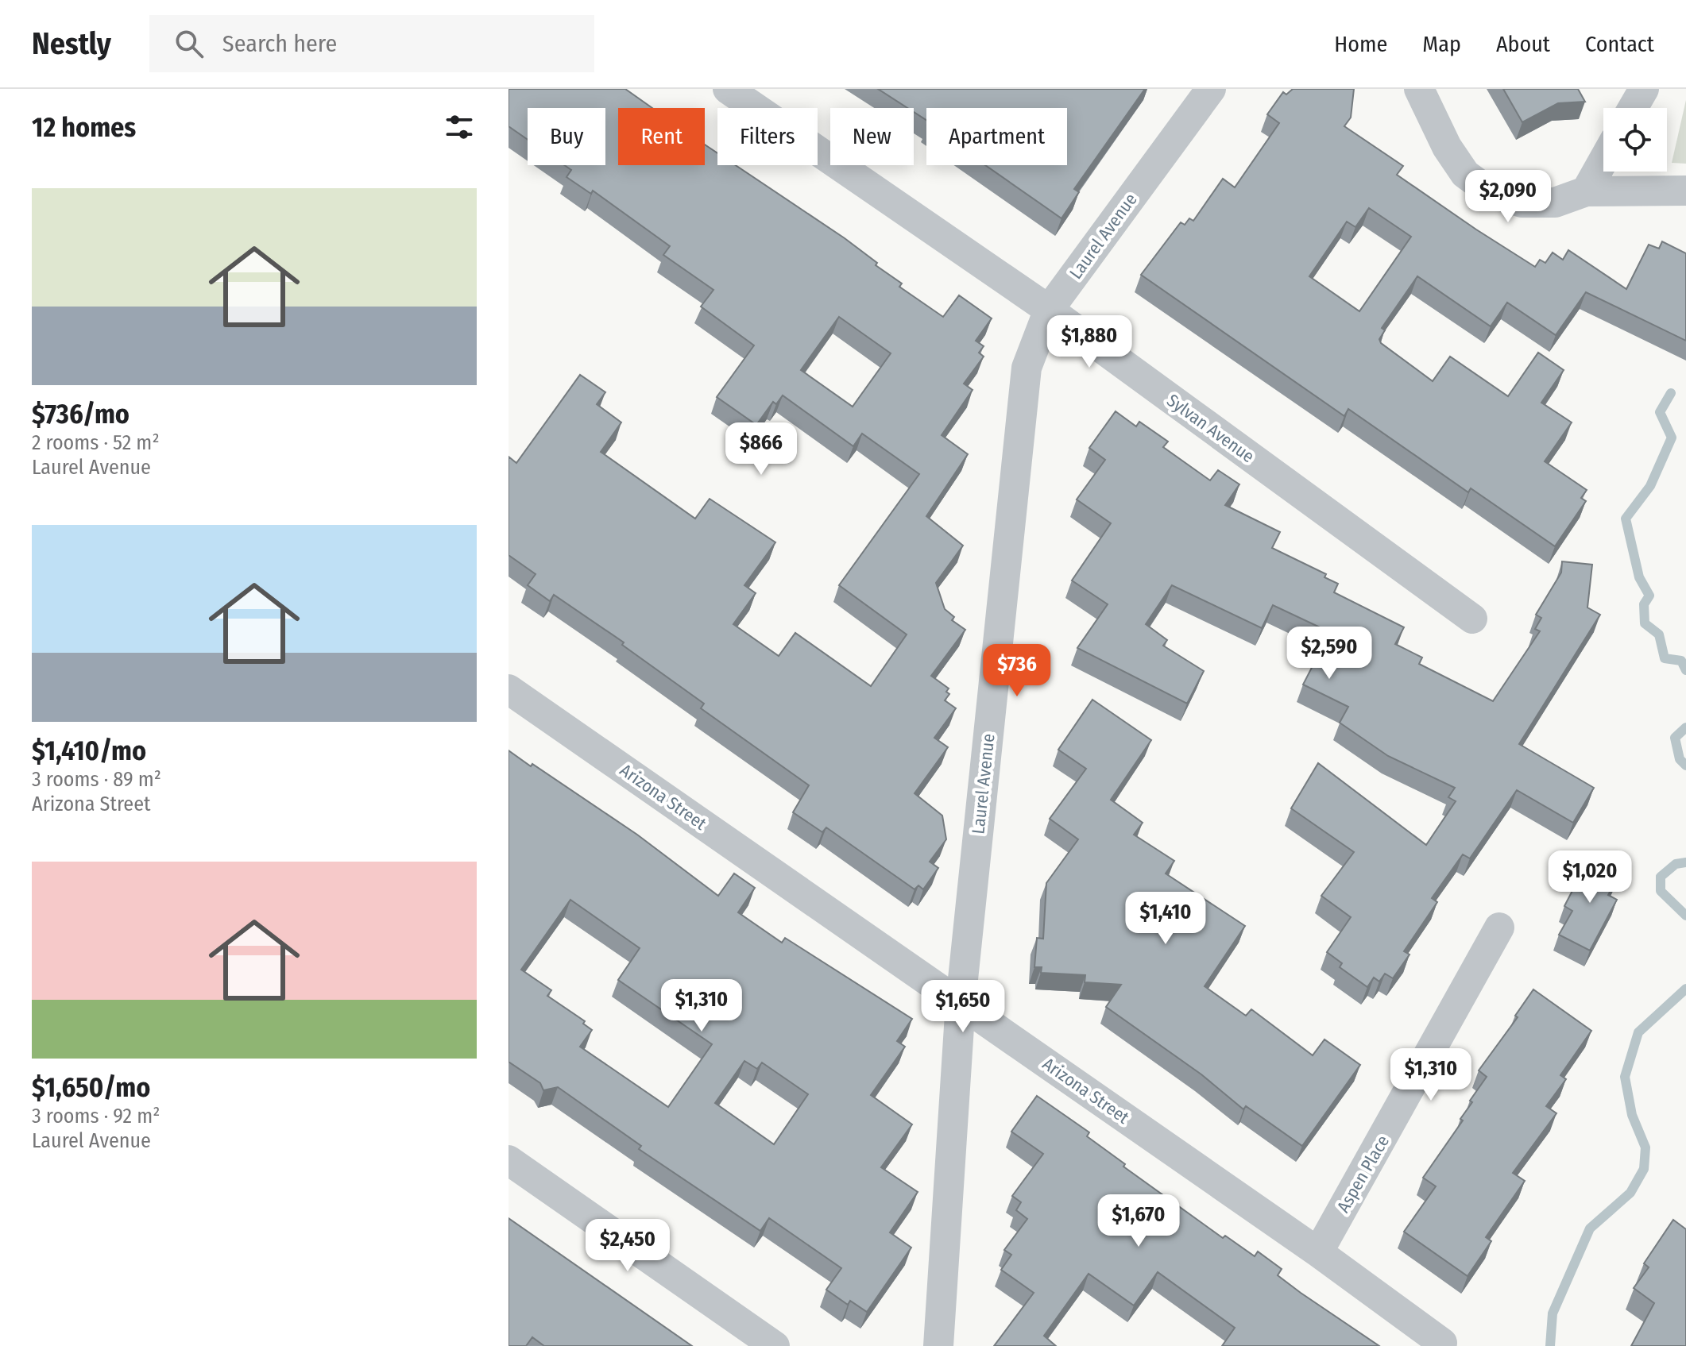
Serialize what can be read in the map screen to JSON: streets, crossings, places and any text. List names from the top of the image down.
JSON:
{
  "streets": {
    "street": [
      "Laurel Avenue",
      "Sylvan Avenue",
      "Arizona Street",
      "Aspen Place"
    ]
  },
  "crossings": [
    ["Laurel Avenue", "Sylvan Avenue"],
    ["Laurel Avenue", "Arizona Street"],
    ["Arizona Street", "Aspen Place"]
  ],
  "page": {
    "header": "Nestly",
    "search": "Search here",
    "nav": [
      "Home",
      "Map",
      "About",
      "Contact"
    ],
    "heading": "12 homes",
    "chip": [
      "Buy",
      "Rent",
      "Filters",
      "New",
      "Apartment"
    ],
    "list": [
      {
        "name": "$736/mo",
        "note": "2 rooms · 52 m² · Laurel Avenue"
      },
      {
        "name": "$1,410/mo",
        "note": "3 rooms · 89 m² · Arizona Street"
      },
      {
        "name": "$1,650/mo",
        "note": "3 rooms · 92 m² · Laurel Avenue"
      }
    ],
    "price": [
      "$2,090",
      "$1,880",
      "$866",
      "$2,590",
      "$736",
      "$1,020",
      "$1,410",
      "$1,310",
      "$1,650",
      "$1,310",
      "$1,670",
      "$2,450"
    ]
  }
}
